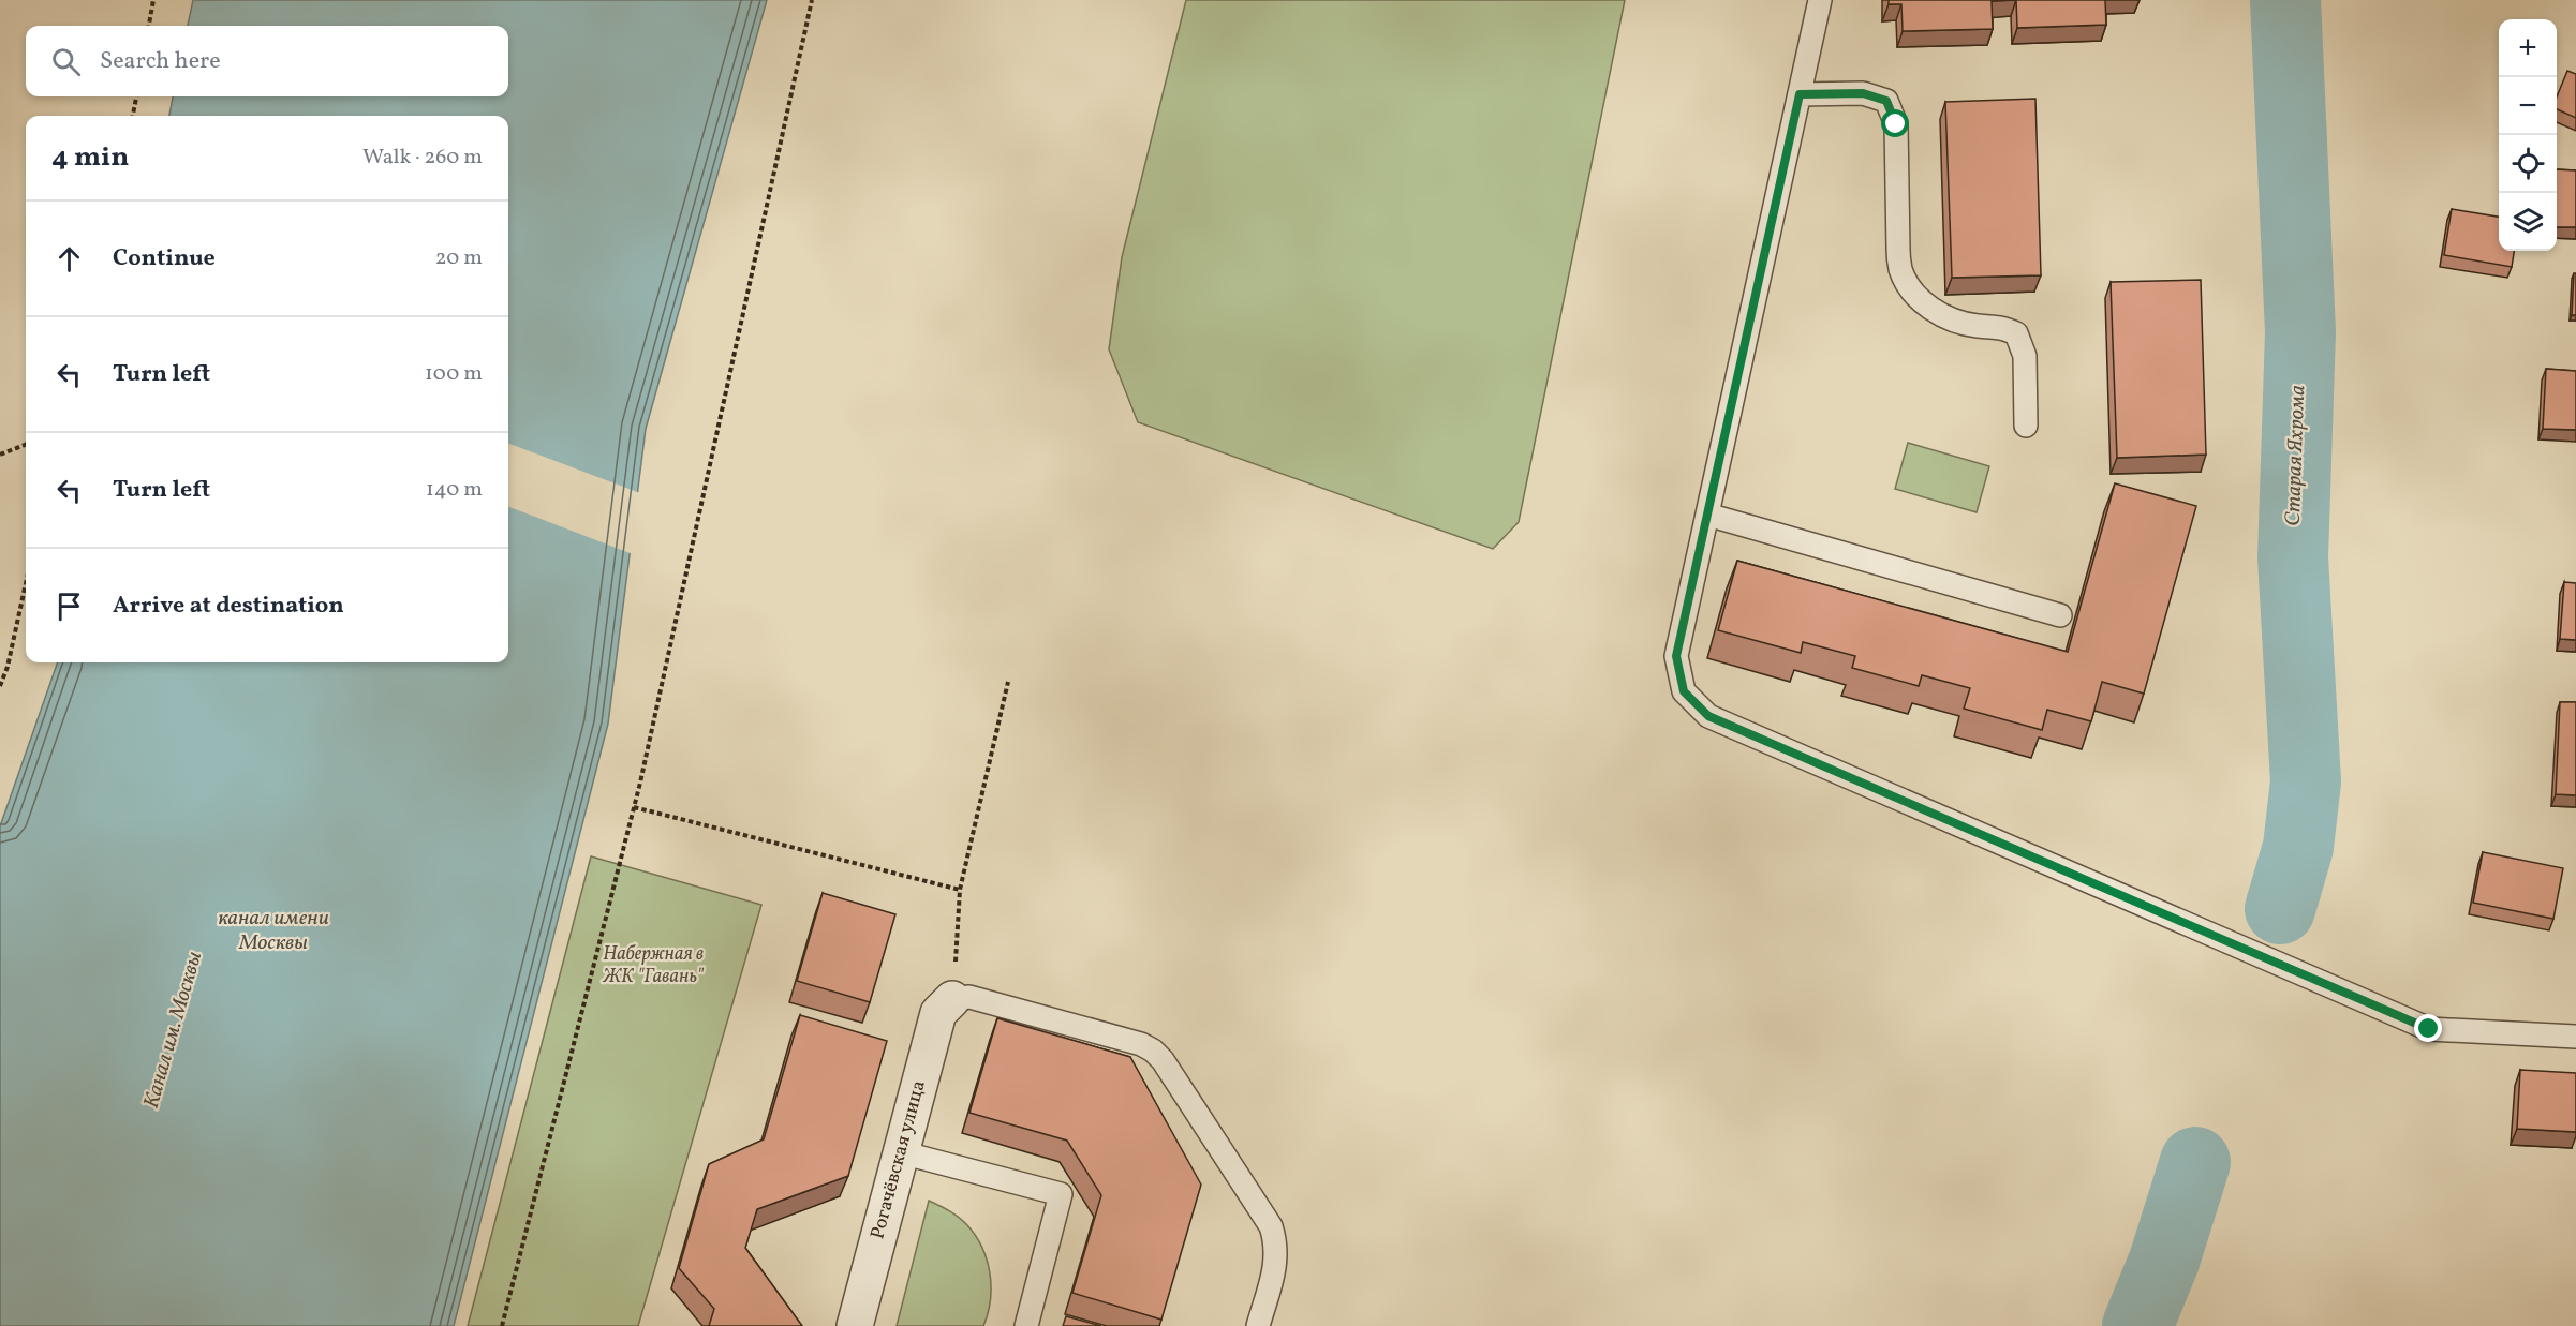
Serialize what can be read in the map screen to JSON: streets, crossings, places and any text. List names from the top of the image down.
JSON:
{
  "streets": {
    "street": ["Рогачёвская улица"]
  },
  "water": ["Старая Яхрома", "канал имени Москвы", "Канал им. Москвы"],
  "parks": ["Набержная в ЖК \"Гавань\""],
  "page": {
    "map_buttons": ["+", "−"],
    "search": "Search here",
    "heading": ["4 min", "Walk · 260 m"],
    "list": [
      ["Continue", "20 m"],
      ["Turn left", "100 m"],
      ["Turn left", "140 m"],
      "Arrive at destination"
    ]
  }
}
